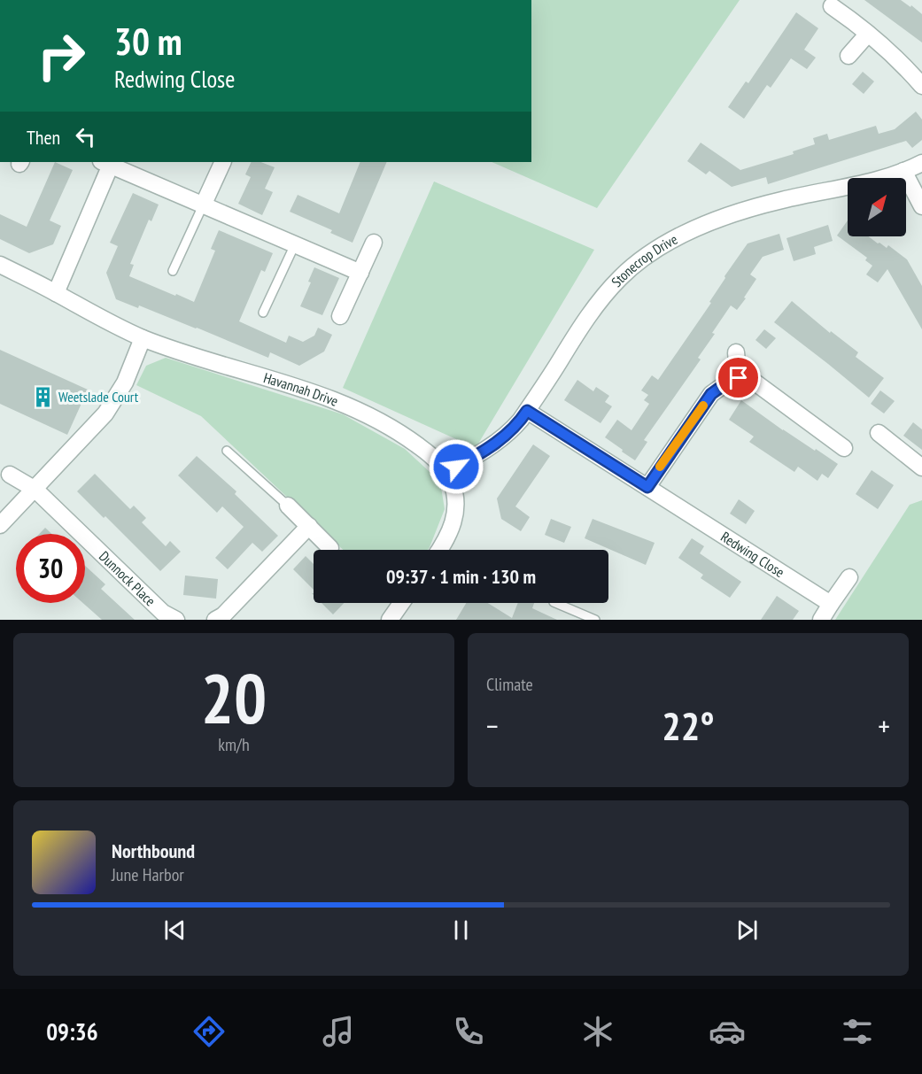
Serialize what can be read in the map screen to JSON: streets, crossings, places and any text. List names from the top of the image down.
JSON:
{
  "streets": {
    "street": [
      "Stonecrop Drive",
      "Havannah Drive",
      "Redwing Close",
      "Dunnock Place"
    ]
  },
  "crossings": [
    ["Stonecrop Drive", "Havannah Drive"],
    ["Stonecrop Drive", "Redwing Close"]
  ],
  "places": {
    "building": ["Weetslade Court"]
  },
  "north": "top right",
  "page": {
    "turn": ["30 m", "Redwing Close"],
    "then": "Then",
    "limit": "30",
    "trip": "09:37 · 1 min · 130 m",
    "tile": [
      ["20", "km/h"],
      "Climate"
    ],
    "heat": ["−", "22°", "+"],
    "song": ["Northbound", "June Harbor"],
    "tabs": "09:36"
  }
}
